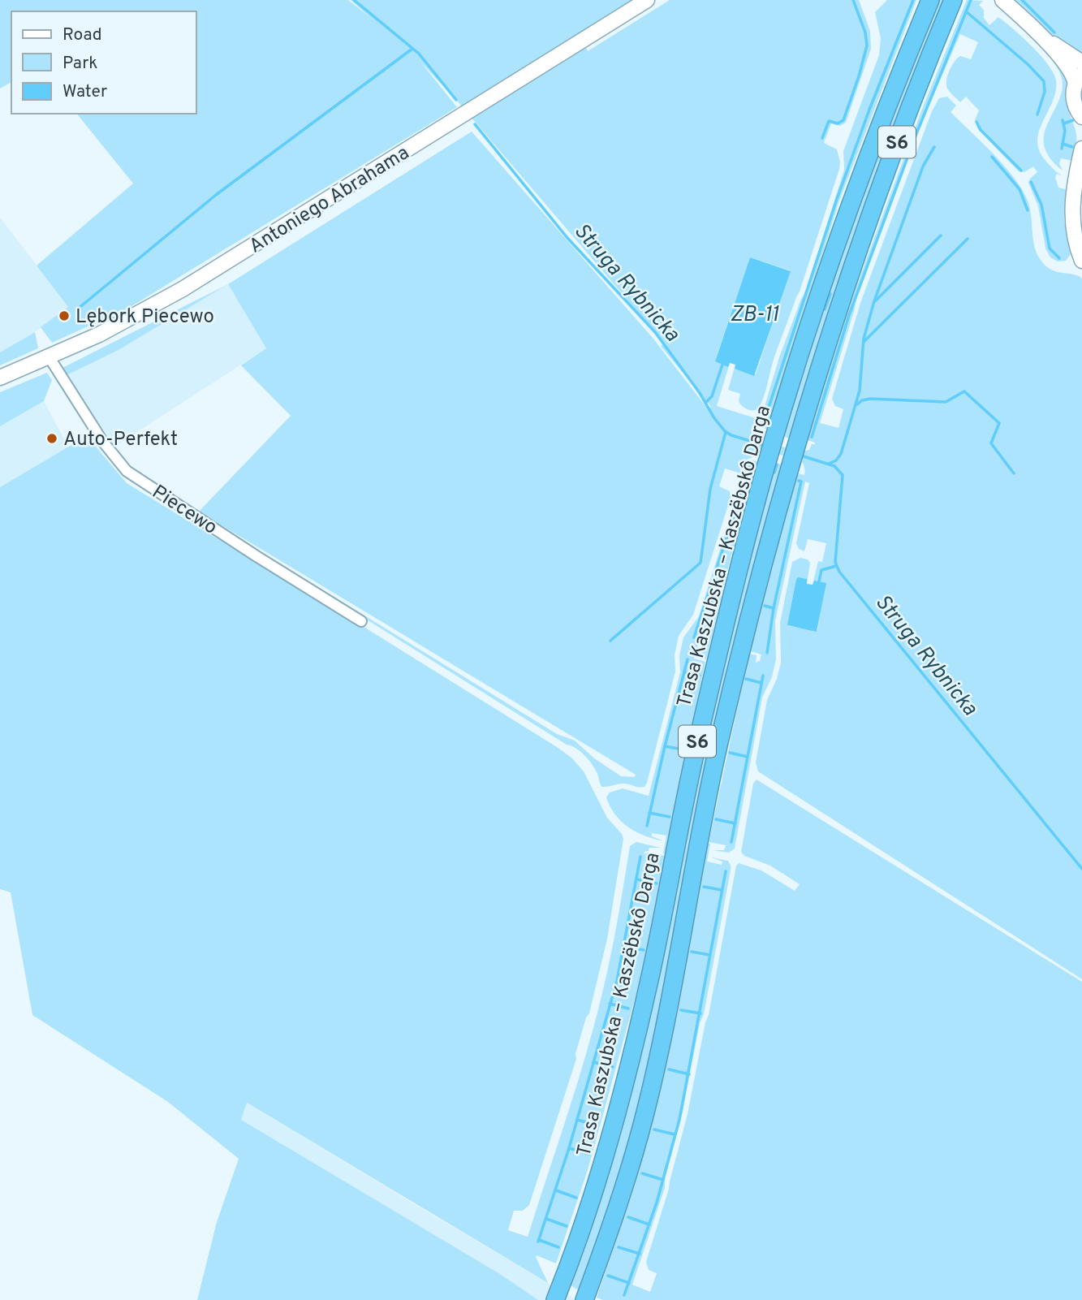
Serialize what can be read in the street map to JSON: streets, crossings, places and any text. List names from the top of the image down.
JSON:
{
  "streets": {
    "highway": ["S6", "Trasa Kaszubska – Kaszëbskô Darga"],
    "main road": ["Antoniego Abrahama"],
    "street": ["Piecewo"]
  },
  "crossings": [
    ["Antoniego Abrahama", "Piecewo"]
  ],
  "water": ["Struga Rybnicka", "ZB-11"],
  "places": ["Lębork Piecewo", "Auto-Perfekt"],
  "legend": ["Road", "Park", "Water"]
}
